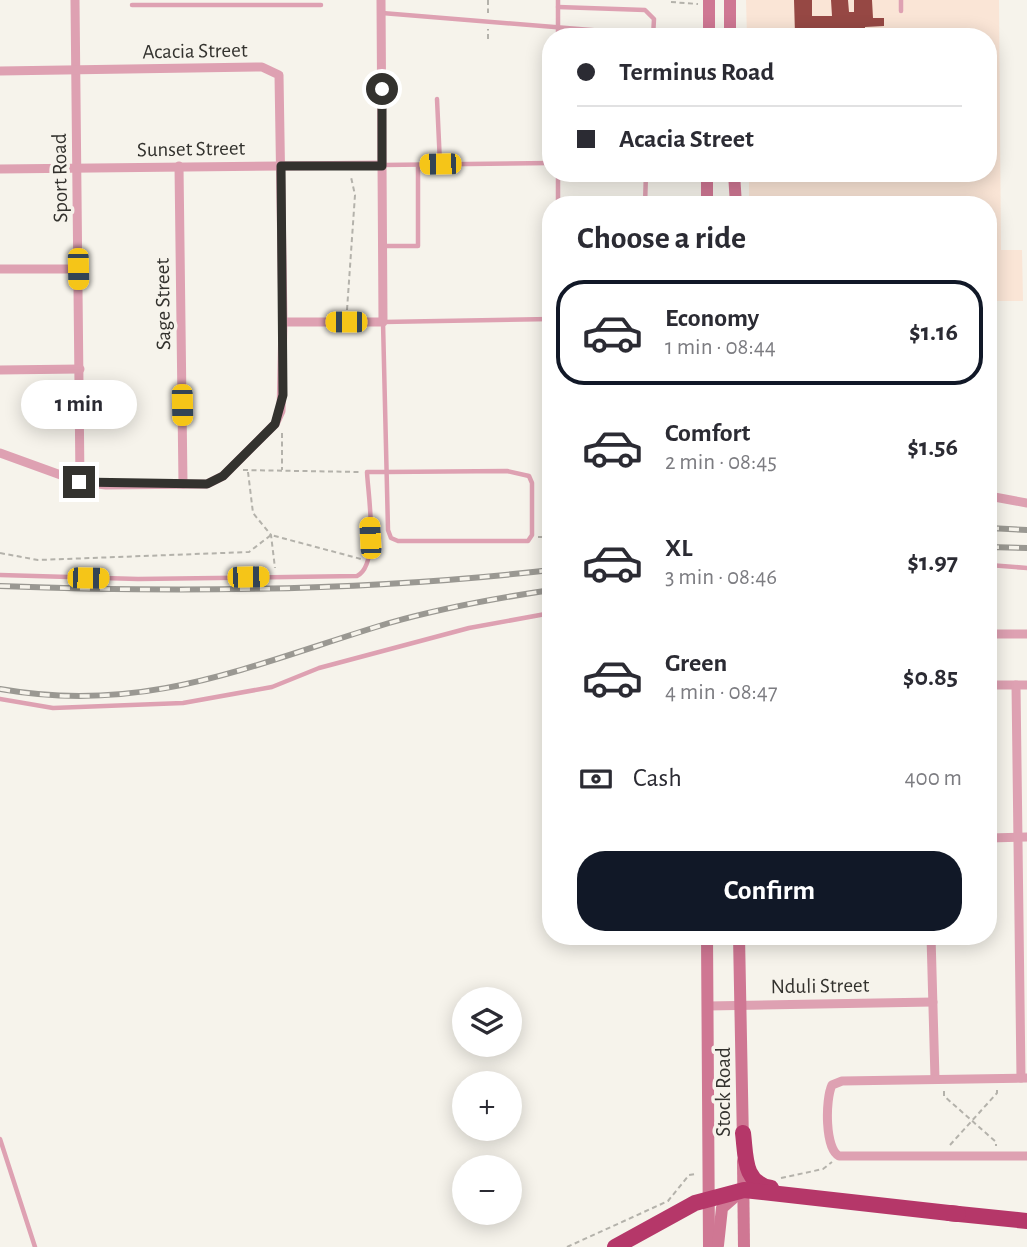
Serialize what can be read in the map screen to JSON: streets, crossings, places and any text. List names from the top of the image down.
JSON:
{
  "streets": {
    "main road": ["Stock Road"],
    "street": [
      "Acacia Street",
      "Sunset Street",
      "Sport Road",
      "Sage Street",
      "Nduli Street"
    ]
  },
  "crossings": [
    ["Acacia Street", "Sunset Street"],
    ["Acacia Street", "Sport Road"],
    ["Sunset Street", "Sport Road"],
    ["Sunset Street", "Sage Street"],
    ["Nduli Street", "Stock Road"]
  ],
  "page": {
    "banner": ["Terminus Road", "Acacia Street"],
    "heading": "Choose a ride",
    "list": [
      {
        "name": "Economy",
        "note": "1 min · 08:44",
        "value": "$1.16"
      },
      {
        "name": "Comfort",
        "note": "2 min · 08:45",
        "value": "$1.56"
      },
      {
        "name": "XL",
        "note": "3 min · 08:46",
        "value": "$1.97"
      },
      {
        "name": "Green",
        "note": "4 min · 08:47",
        "value": "$0.85"
      }
    ],
    "bubble": "1 min",
    "pay": ["Cash", "400 m"],
    "buttons": "Confirm",
    "map_buttons": ["+", "−"]
  }
}
